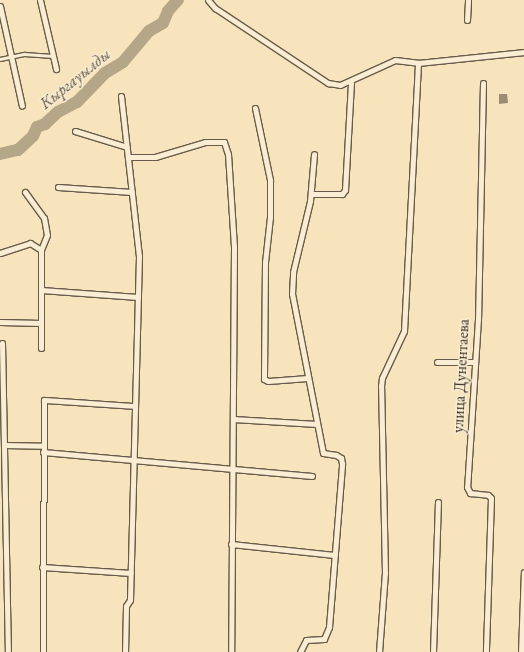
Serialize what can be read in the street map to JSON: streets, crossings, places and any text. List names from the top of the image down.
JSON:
{
  "streets": {
    "street": ["улица Дунентаева"]
  },
  "water": ["Кыргауылды"]
}
